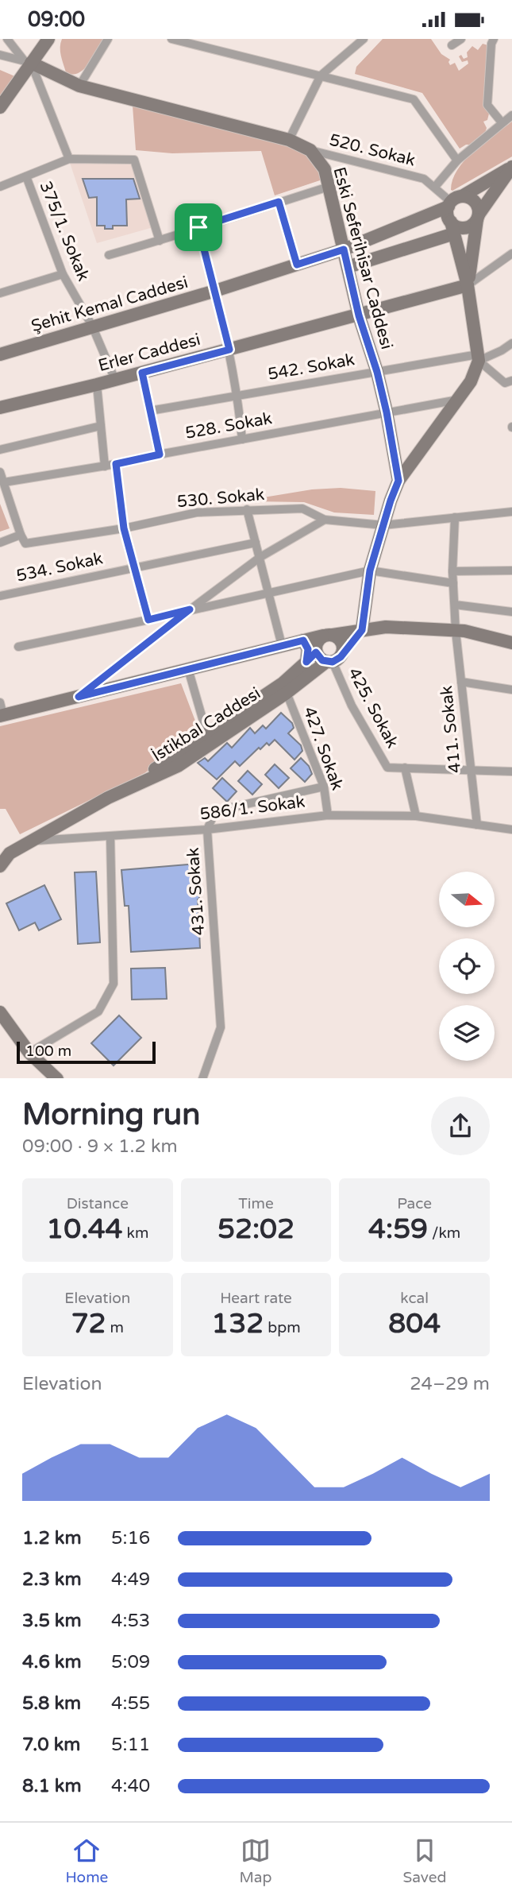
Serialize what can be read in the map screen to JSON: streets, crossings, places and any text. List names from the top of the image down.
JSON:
{
  "streets": {
    "main road": [
      "Eski Seferihisar Caddesi",
      "Şehit Kemal Caddesi",
      "Erler Caddesi",
      "İstikbal Caddesi"
    ],
    "street": [
      "520. Sokak",
      "375/1. Sokak",
      "542. Sokak",
      "528. Sokak",
      "530. Sokak",
      "534. Sokak",
      "425. Sokak",
      "411. Sokak",
      "427. Sokak",
      "586/1. Sokak",
      "431. Sokak"
    ]
  },
  "crossings": [
    ["520. Sokak", "Eski Seferihisar Caddesi"],
    ["520. Sokak", "Şehit Kemal Caddesi"],
    ["375/1. Sokak", "Şehit Kemal Caddesi"],
    ["375/1. Sokak", "Erler Caddesi"],
    ["Eski Seferihisar Caddesi", "Şehit Kemal Caddesi"],
    ["Eski Seferihisar Caddesi", "Erler Caddesi"],
    ["Eski Seferihisar Caddesi", "542. Sokak"],
    ["Eski Seferihisar Caddesi", "528. Sokak"],
    ["Eski Seferihisar Caddesi", "530. Sokak"],
    ["Eski Seferihisar Caddesi", "İstikbal Caddesi"],
    ["530. Sokak", "411. Sokak"],
    ["425. Sokak", "İstikbal Caddesi"],
    ["İstikbal Caddesi", "427. Sokak"],
    ["İstikbal Caddesi", "586/1. Sokak"],
    ["411. Sokak", "586/1. Sokak"],
    ["427. Sokak", "586/1. Sokak"],
    ["427. Sokak", "431. Sokak"],
    ["586/1. Sokak", "431. Sokak"]
  ],
  "scale_bar": "100 m",
  "north": "right",
  "page": {
    "status": "09:00",
    "scale": "100 m",
    "heading": ["Morning run", "09:00 · 9 × 1.2 km"],
    "stats": [
      ["Distance", "10.44 km"],
      ["Time", "52:02"],
      ["Pace", "4:59 /km"],
      ["Elevation", "72 m"],
      ["Heart rate", "132 bpm"],
      ["kcal", "804"]
    ],
    "chart": ["Elevation", "24–29 m"],
    "list": [
      {
        "name": "1.2 km",
        "note": "5:16"
      },
      {
        "name": "2.3 km",
        "note": "4:49"
      },
      {
        "name": "3.5 km",
        "note": "4:53"
      },
      {
        "name": "4.6 km",
        "note": "5:09"
      },
      {
        "name": "5.8 km",
        "note": "4:55"
      },
      {
        "name": "7.0 km",
        "note": "5:11"
      },
      {
        "name": "8.1 km",
        "note": "4:40"
      }
    ],
    "tabs": ["Home", "Map", "Saved"]
  }
}
